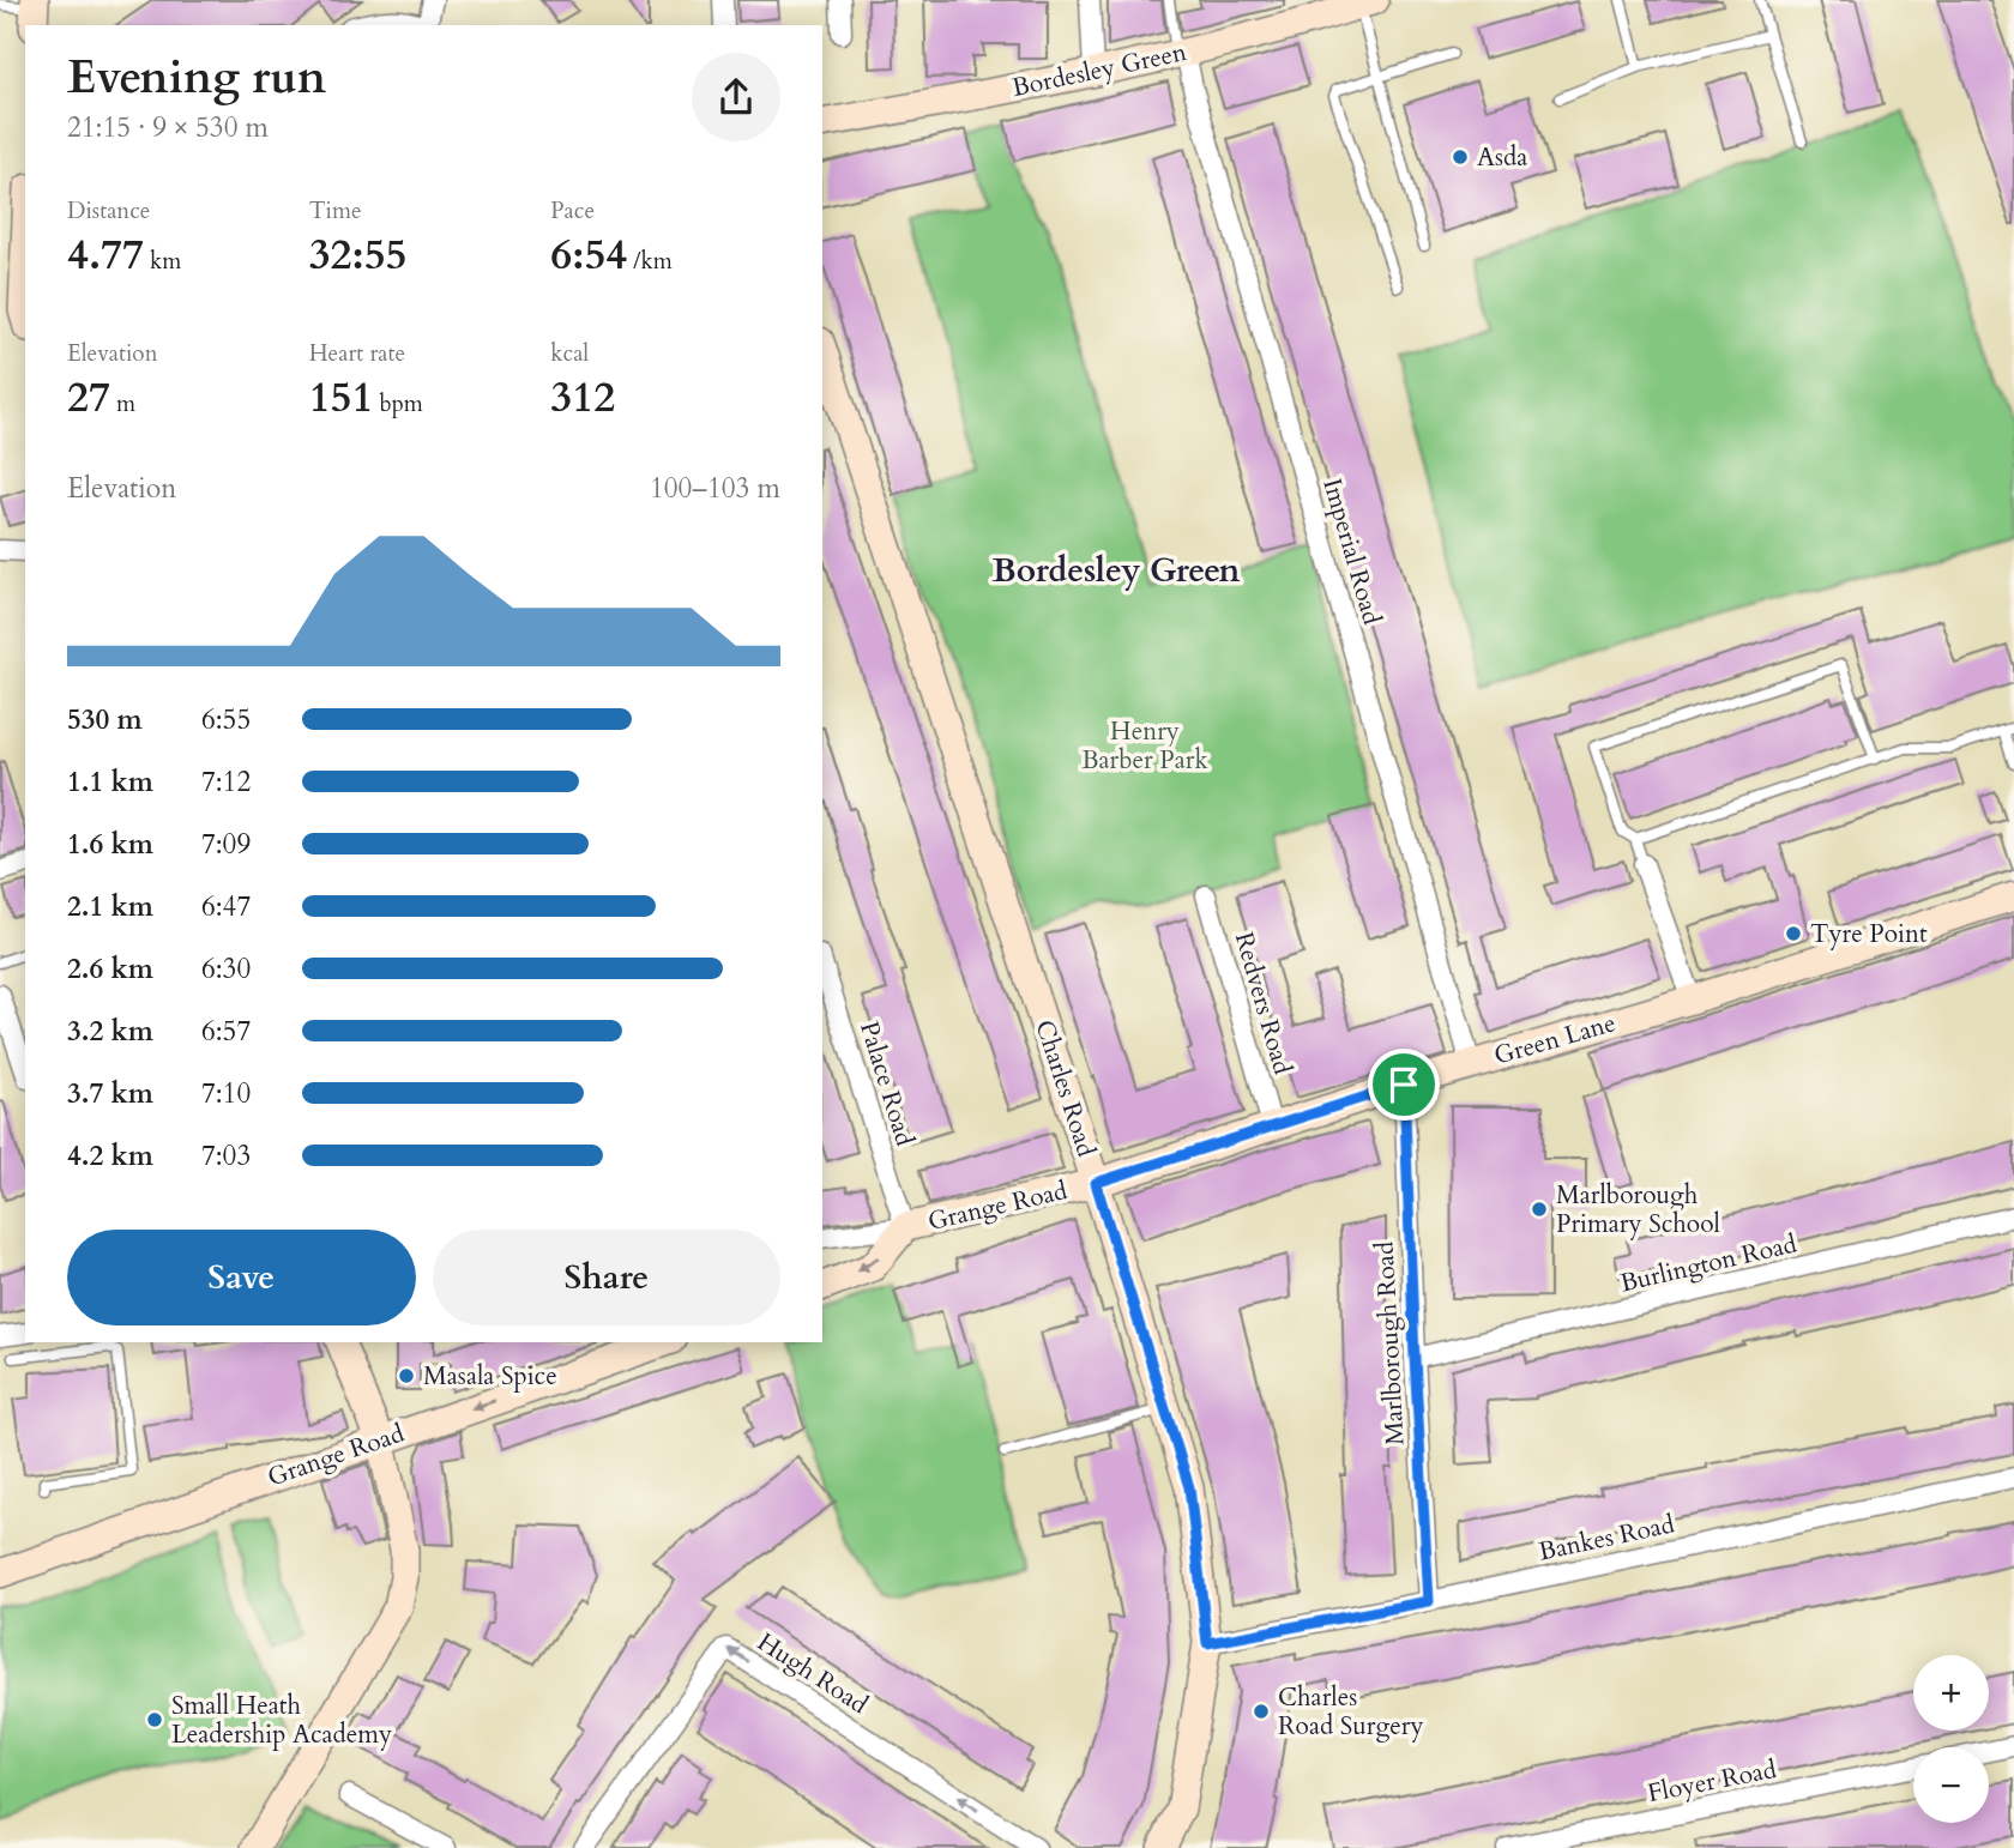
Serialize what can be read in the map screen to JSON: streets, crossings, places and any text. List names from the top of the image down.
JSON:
{
  "streets": {
    "street": [
      "Bordesley Green",
      "Imperial Road",
      "Redvers Road",
      "Green Lane",
      "Palace Road",
      "Charles Road",
      "Grange Road",
      "Burlington Road",
      "Marlborough Road",
      "Bankes Road",
      "Hugh Road",
      "Floyer Road"
    ]
  },
  "crossings": [
    ["Bordesley Green", "Imperial Road"],
    ["Imperial Road", "Green Lane"],
    ["Redvers Road", "Green Lane"],
    ["Green Lane", "Charles Road"],
    ["Green Lane", "Grange Road"],
    ["Green Lane", "Marlborough Road"],
    ["Palace Road", "Grange Road"],
    ["Charles Road", "Grange Road"],
    ["Charles Road", "Bankes Road"],
    ["Burlington Road", "Marlborough Road"],
    ["Marlborough Road", "Bankes Road"]
  ],
  "one_way": ["Grange Road"],
  "districts": ["Bordesley Green"],
  "parks": ["Henry Barber Park"],
  "places": [
    "Asda",
    "Tyre Point",
    "Marlborough Primary School",
    "Masala Spice",
    "Charles Road Surgery",
    "Small Heath Leadership Academy"
  ],
  "page": {
    "heading": ["Evening run", "21:15 · 9 × 530 m"],
    "stats": [
      ["Distance", "4.77 km"],
      ["Time", "32:55"],
      ["Pace", "6:54 /km"],
      ["Elevation", "27 m"],
      ["Heart rate", "151 bpm"],
      ["kcal", "312"]
    ],
    "chart": ["Elevation", "100–103 m"],
    "list": [
      {
        "name": "530 m",
        "note": "6:55"
      },
      {
        "name": "1.1 km",
        "note": "7:12"
      },
      {
        "name": "1.6 km",
        "note": "7:09"
      },
      {
        "name": "2.1 km",
        "note": "6:47"
      },
      {
        "name": "2.6 km",
        "note": "6:30"
      },
      {
        "name": "3.2 km",
        "note": "6:57"
      },
      {
        "name": "3.7 km",
        "note": "7:10"
      },
      {
        "name": "4.2 km",
        "note": "7:03"
      }
    ],
    "buttons": ["Save", "Share"],
    "map_buttons": ["+", "−"]
  }
}
